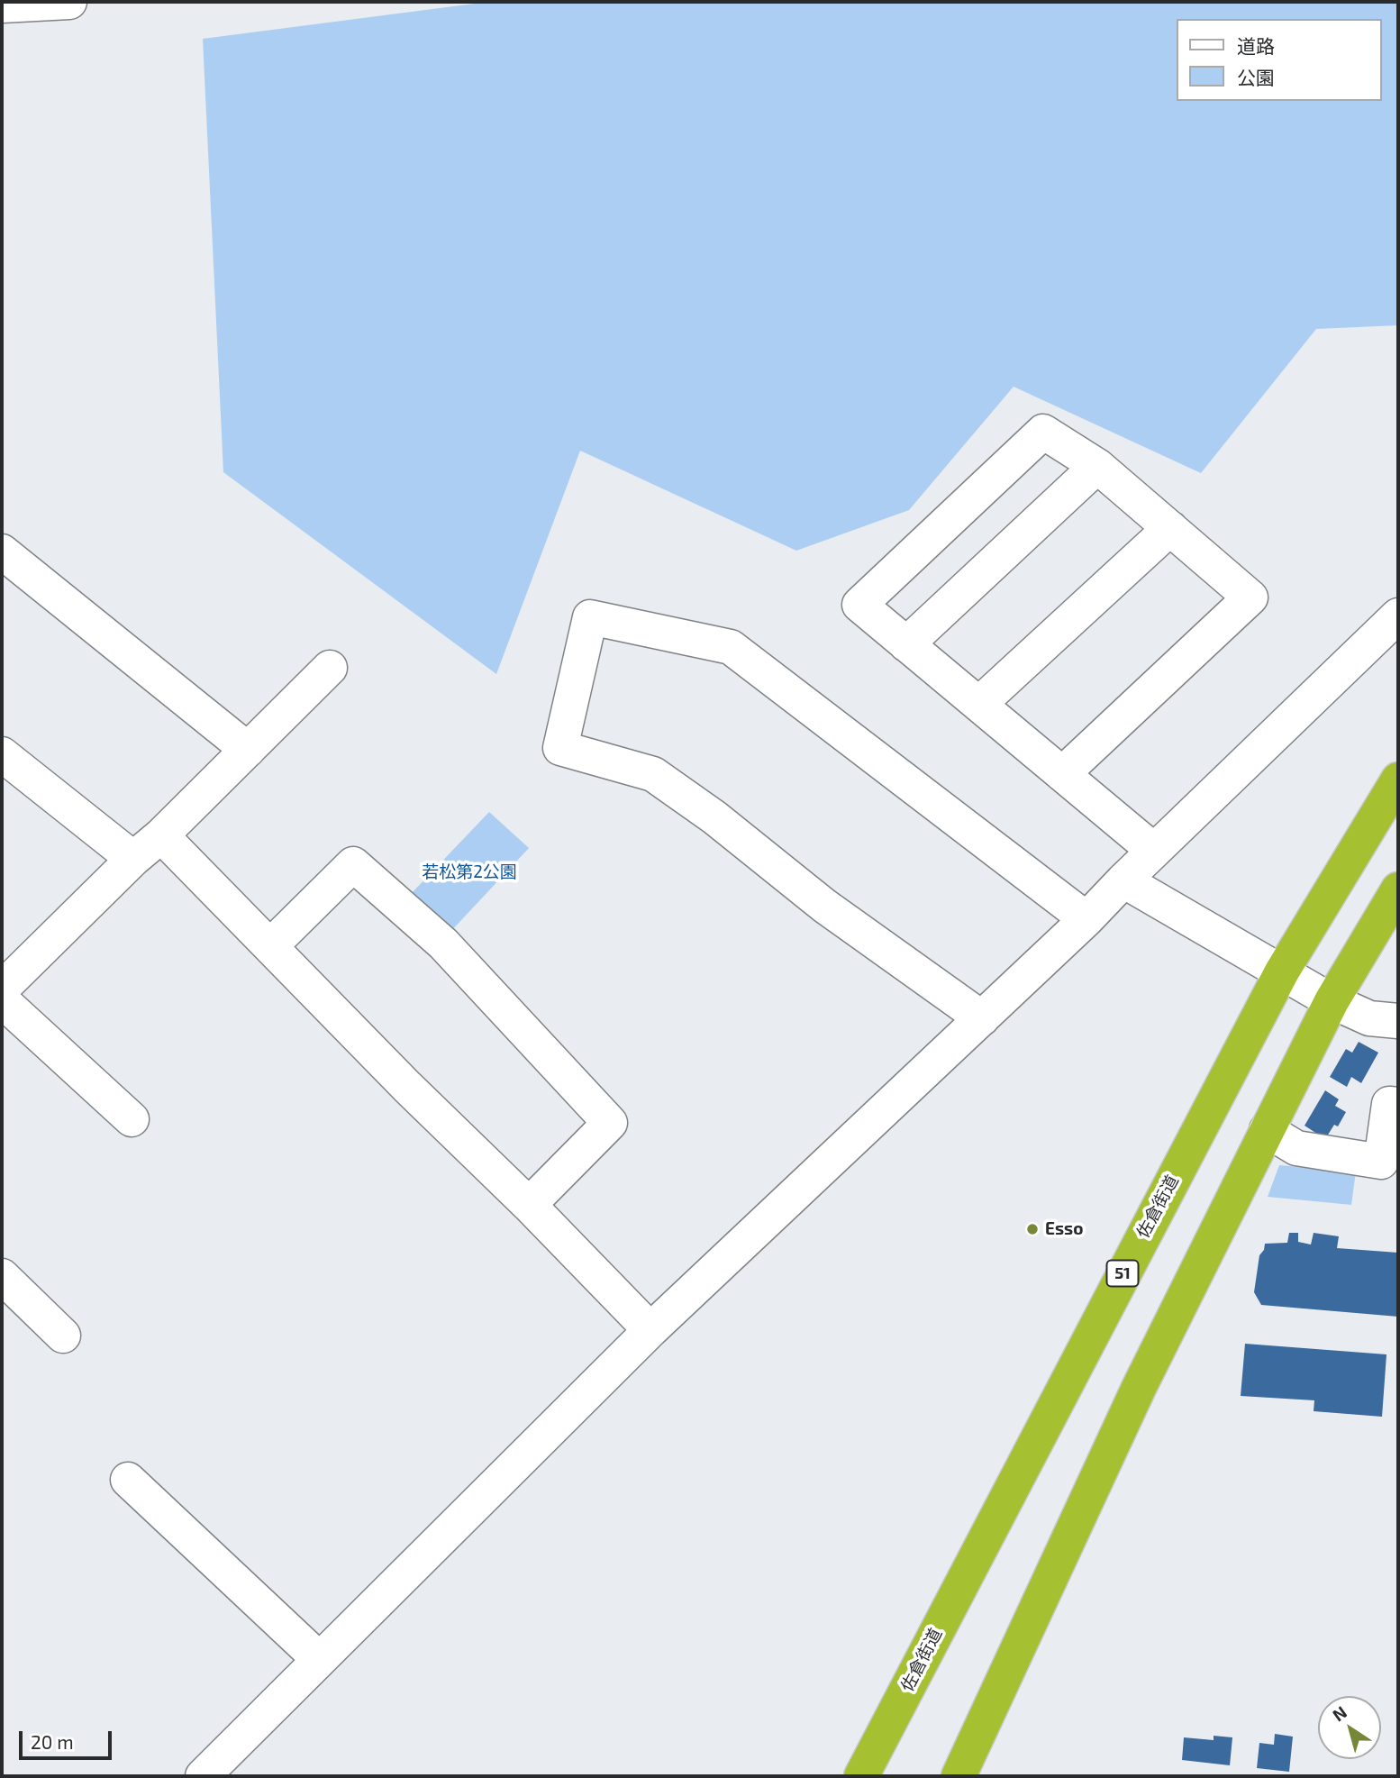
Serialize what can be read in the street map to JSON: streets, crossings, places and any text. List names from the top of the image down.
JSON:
{
  "streets": {
    "highway": ["佐倉街道", "51"]
  },
  "parks": ["若松第2公園"],
  "places": ["Esso"],
  "legend": ["道路", "公園"],
  "scale_bar": "20 m",
  "north": "top left"
}
